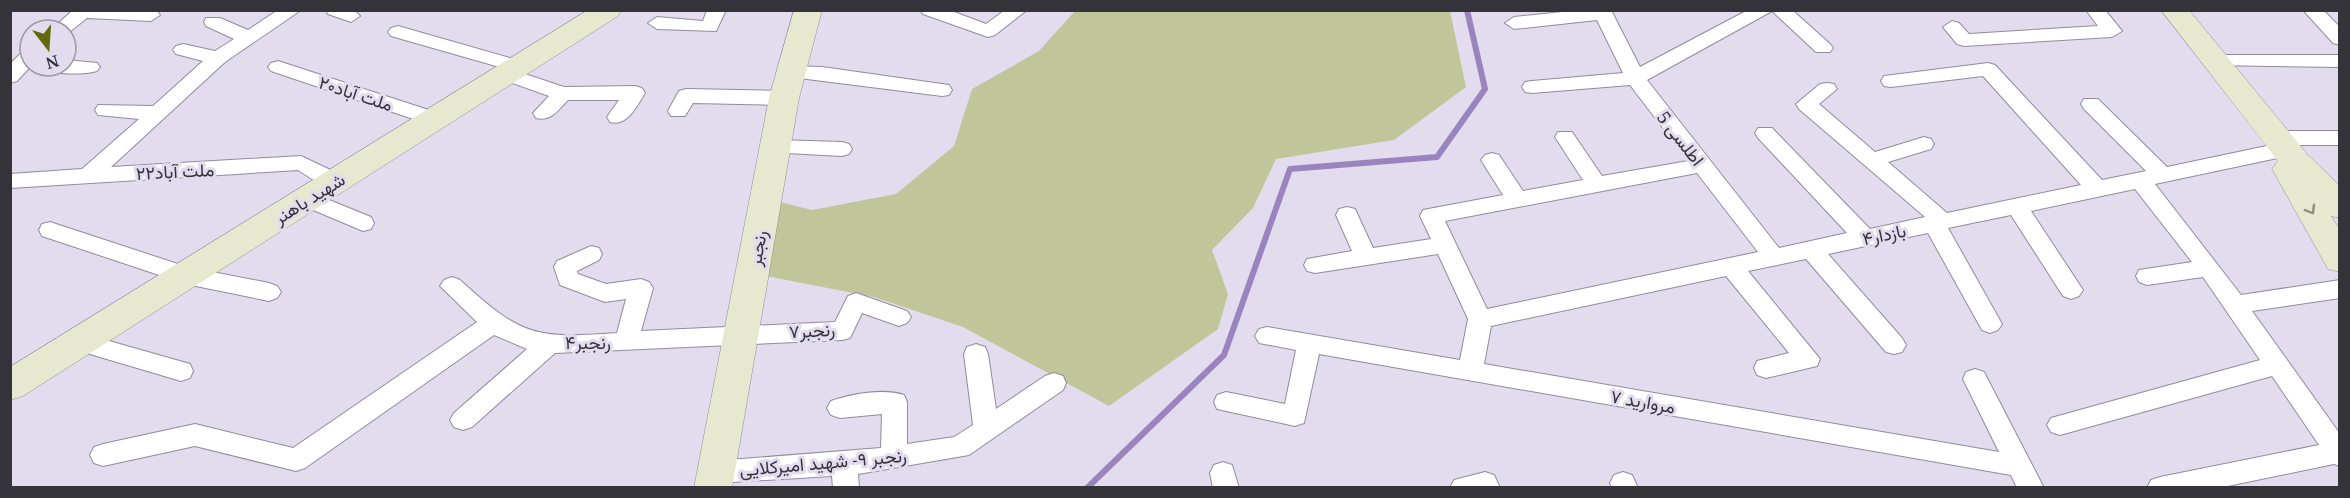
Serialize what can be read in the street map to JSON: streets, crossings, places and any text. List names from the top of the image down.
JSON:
{
  "streets": {
    "street": [
      "ملت آباد۲۰",
      "اطلسی 5",
      "ملت آباد۲۲",
      "شهید باهنر",
      "بازدار۴",
      "رنجبر",
      "رنجبر۷",
      "رنجبر۴",
      "مروارید ۷",
      "رنجبر ۹- شهید امیرکلایی"
    ]
  },
  "crossings": [
    ["ملت آباد۲۰", "شهید باهنر"],
    ["اطلسی 5", "بازدار۴"],
    ["ملت آباد۲۲", "شهید باهنر"],
    ["رنجبر", "رنجبر۷"],
    ["رنجبر", "رنجبر۴"],
    ["رنجبر", "رنجبر ۹- شهید امیرکلایی"],
    ["رنجبر۷", "رنجبر۴"]
  ],
  "north": "bottom"
}
